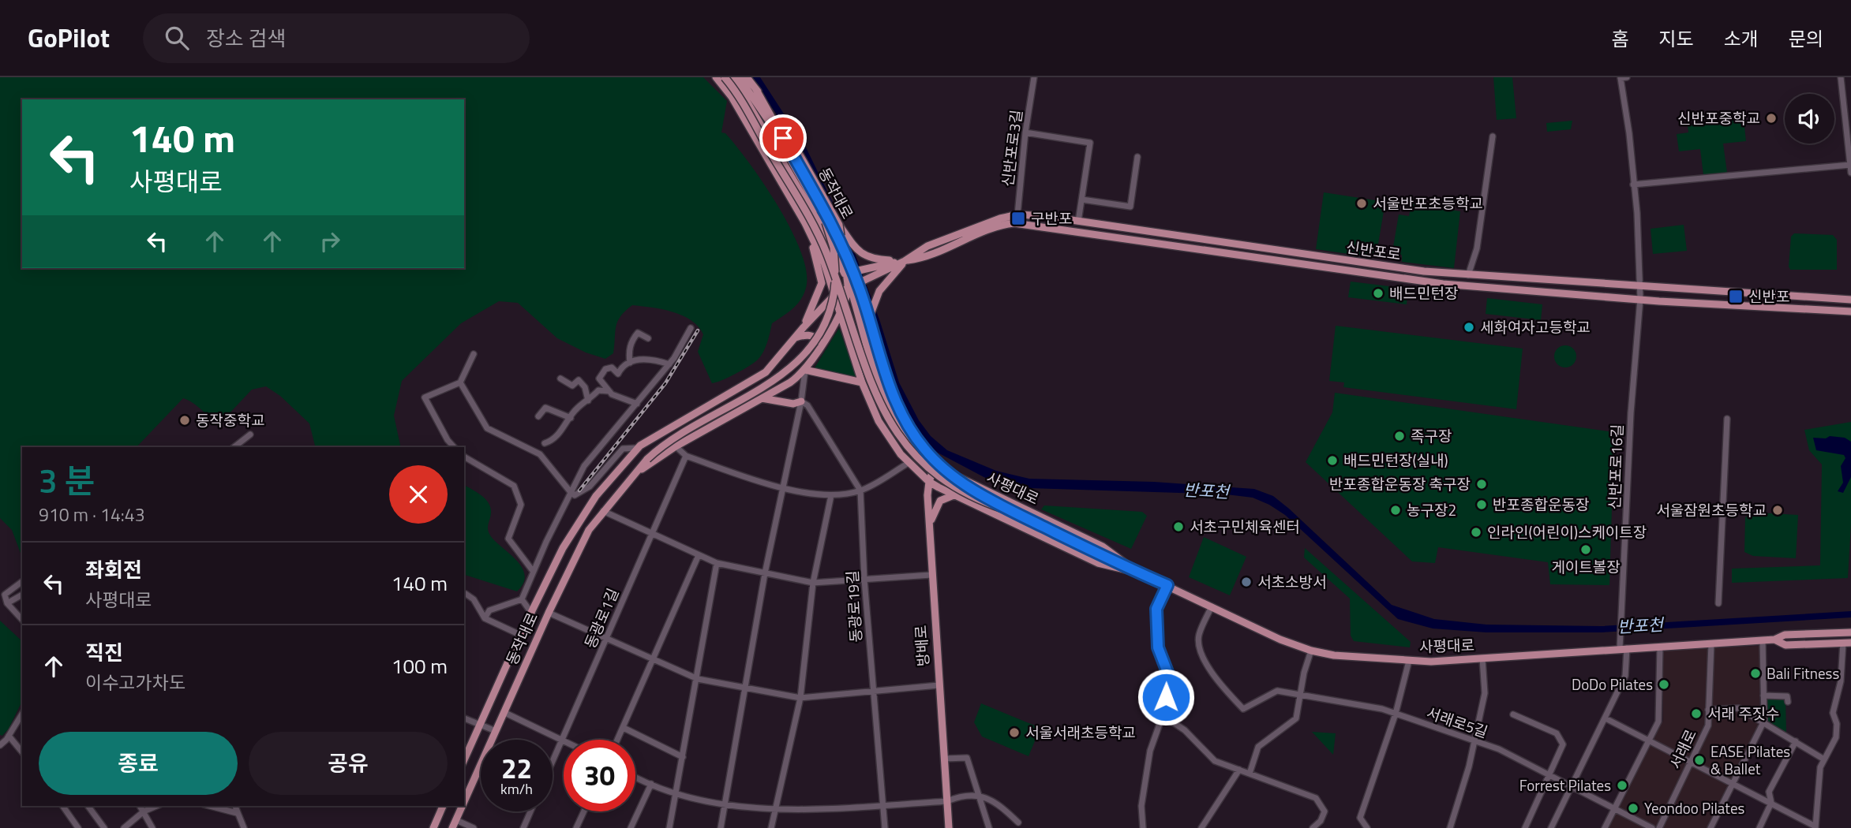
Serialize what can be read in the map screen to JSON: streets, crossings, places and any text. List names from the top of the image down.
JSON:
{
  "streets": {
    "main road": [
      "동작대로",
      "신반포로",
      "사평대로",
      "방배로"
    ],
    "street": [
      "신반포로3길",
      "신반포로16길",
      "동광로19길",
      "동광로1길",
      "서래로5길",
      "서래로"
    ]
  },
  "crossings": [
    ["신반포로3길", "신반포로"],
    ["동작대로", "신반포로"],
    ["동작대로", "사평대로"],
    ["신반포로", "신반포로16길"],
    ["신반포로", "사평대로"],
    ["신반포로16길", "사평대로"],
    ["신반포로16길", "서래로5길"],
    ["사평대로", "방배로"],
    ["사평대로", "서래로5길"],
    ["사평대로", "서래로"]
  ],
  "water": ["반포천"],
  "places": {
    "other": [
      "신반포중학교",
      "서울반포초등학교",
      "배드민턴장",
      "세화여자고등학교",
      "동작중학교",
      "족구장",
      "배드민턴장(실내)",
      "반포종합운동장 축구장",
      "반포종합운동장",
      "농구장2",
      "서울잠원초등학교",
      "서초구민체육센터",
      "인라인(어린이)스케이트장",
      "게이트볼장",
      "서초소방서",
      "Bali Fitness",
      "DoDo Pilates",
      "서래 주짓수",
      "서울서래초등학교",
      "EASE Pilates & Ballet",
      "Forrest Pilates",
      "Yeondoo Pilates"
    ],
    "transit": ["구반포", "신반포"]
  },
  "page": {
    "header": "GoPilot",
    "search": "장소 검색",
    "nav": [
      "홈",
      "지도",
      "소개",
      "문의"
    ],
    "turn": ["140 m", "사평대로"],
    "heading": ["3 분", "910 m · 14:43"],
    "list": [
      {
        "name": "좌회전",
        "note": "사평대로",
        "value": "140 m"
      },
      {
        "name": "직진",
        "note": "이수고가차도",
        "value": "100 m"
      }
    ],
    "buttons": ["종료", "공유"],
    "speed": "22 km/h",
    "limit": "30"
  }
}
